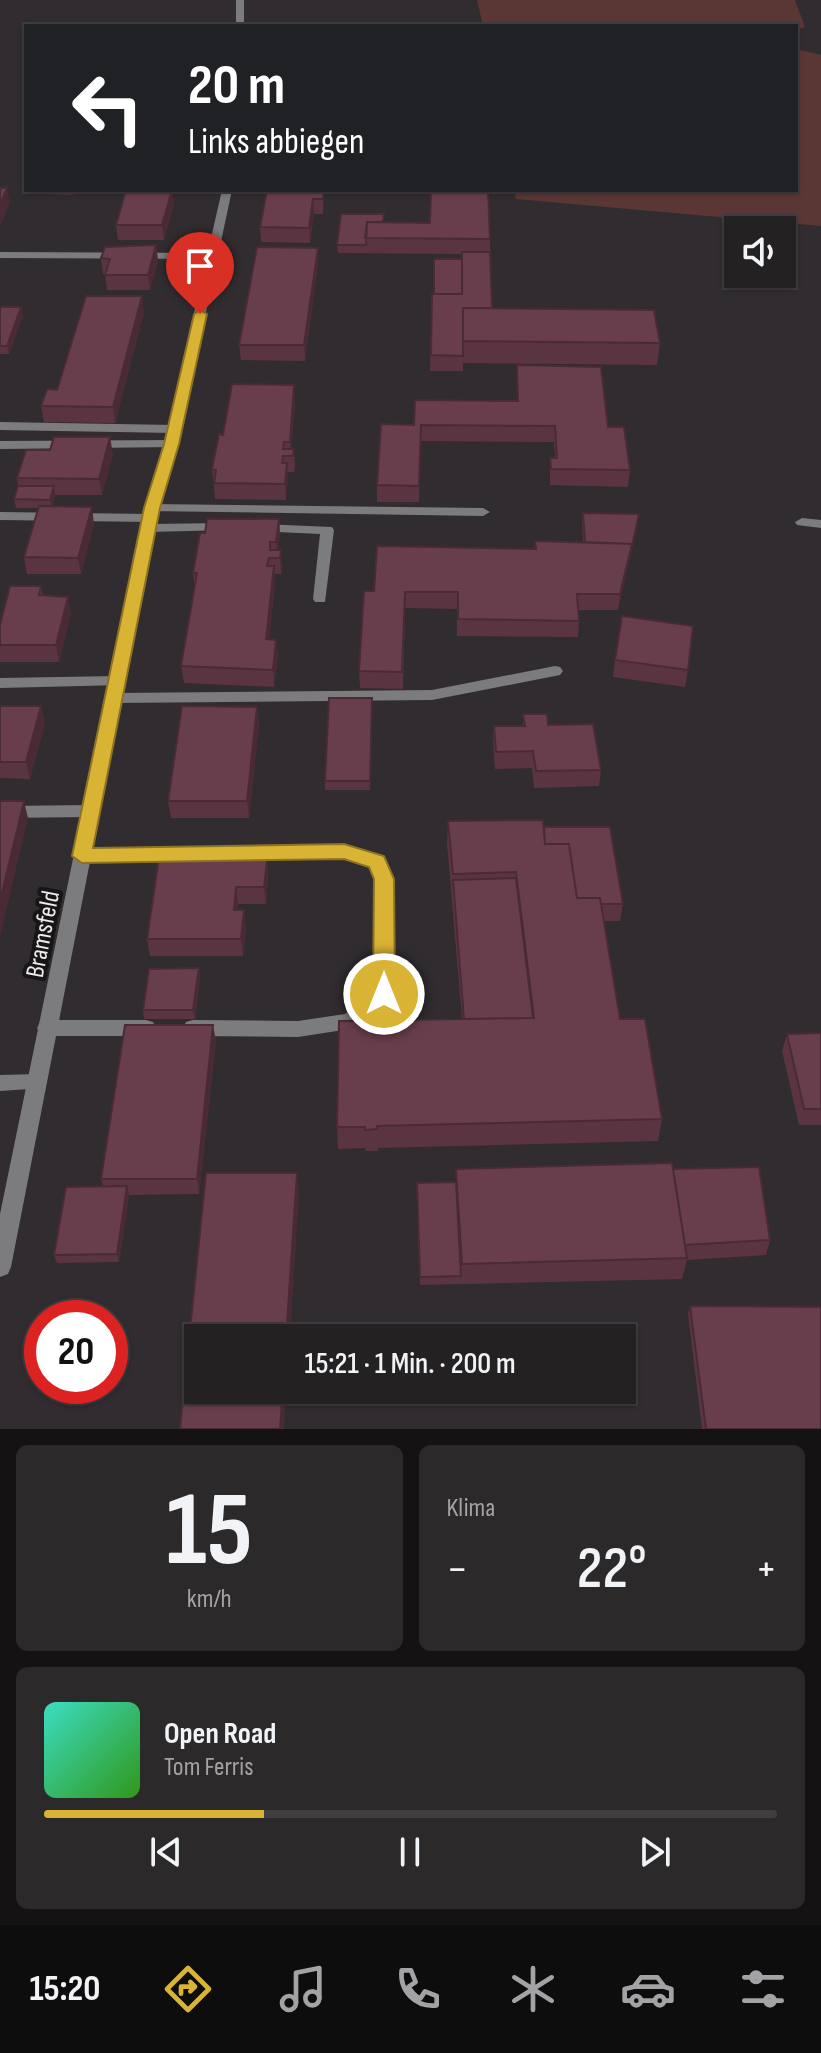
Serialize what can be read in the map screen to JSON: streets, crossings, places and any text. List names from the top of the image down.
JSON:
{
  "streets": {
    "street": ["Bramsfeld"]
  },
  "page": {
    "turn": ["20 m", "Links abbiegen"],
    "limit": "20",
    "trip": "15:21 · 1 Min. · 200 m",
    "tile": [
      ["15", "km/h"],
      "Klima"
    ],
    "heat": ["−", "22°", "+"],
    "song": ["Open Road", "Tom Ferris"],
    "tabs": "15:20"
  }
}
